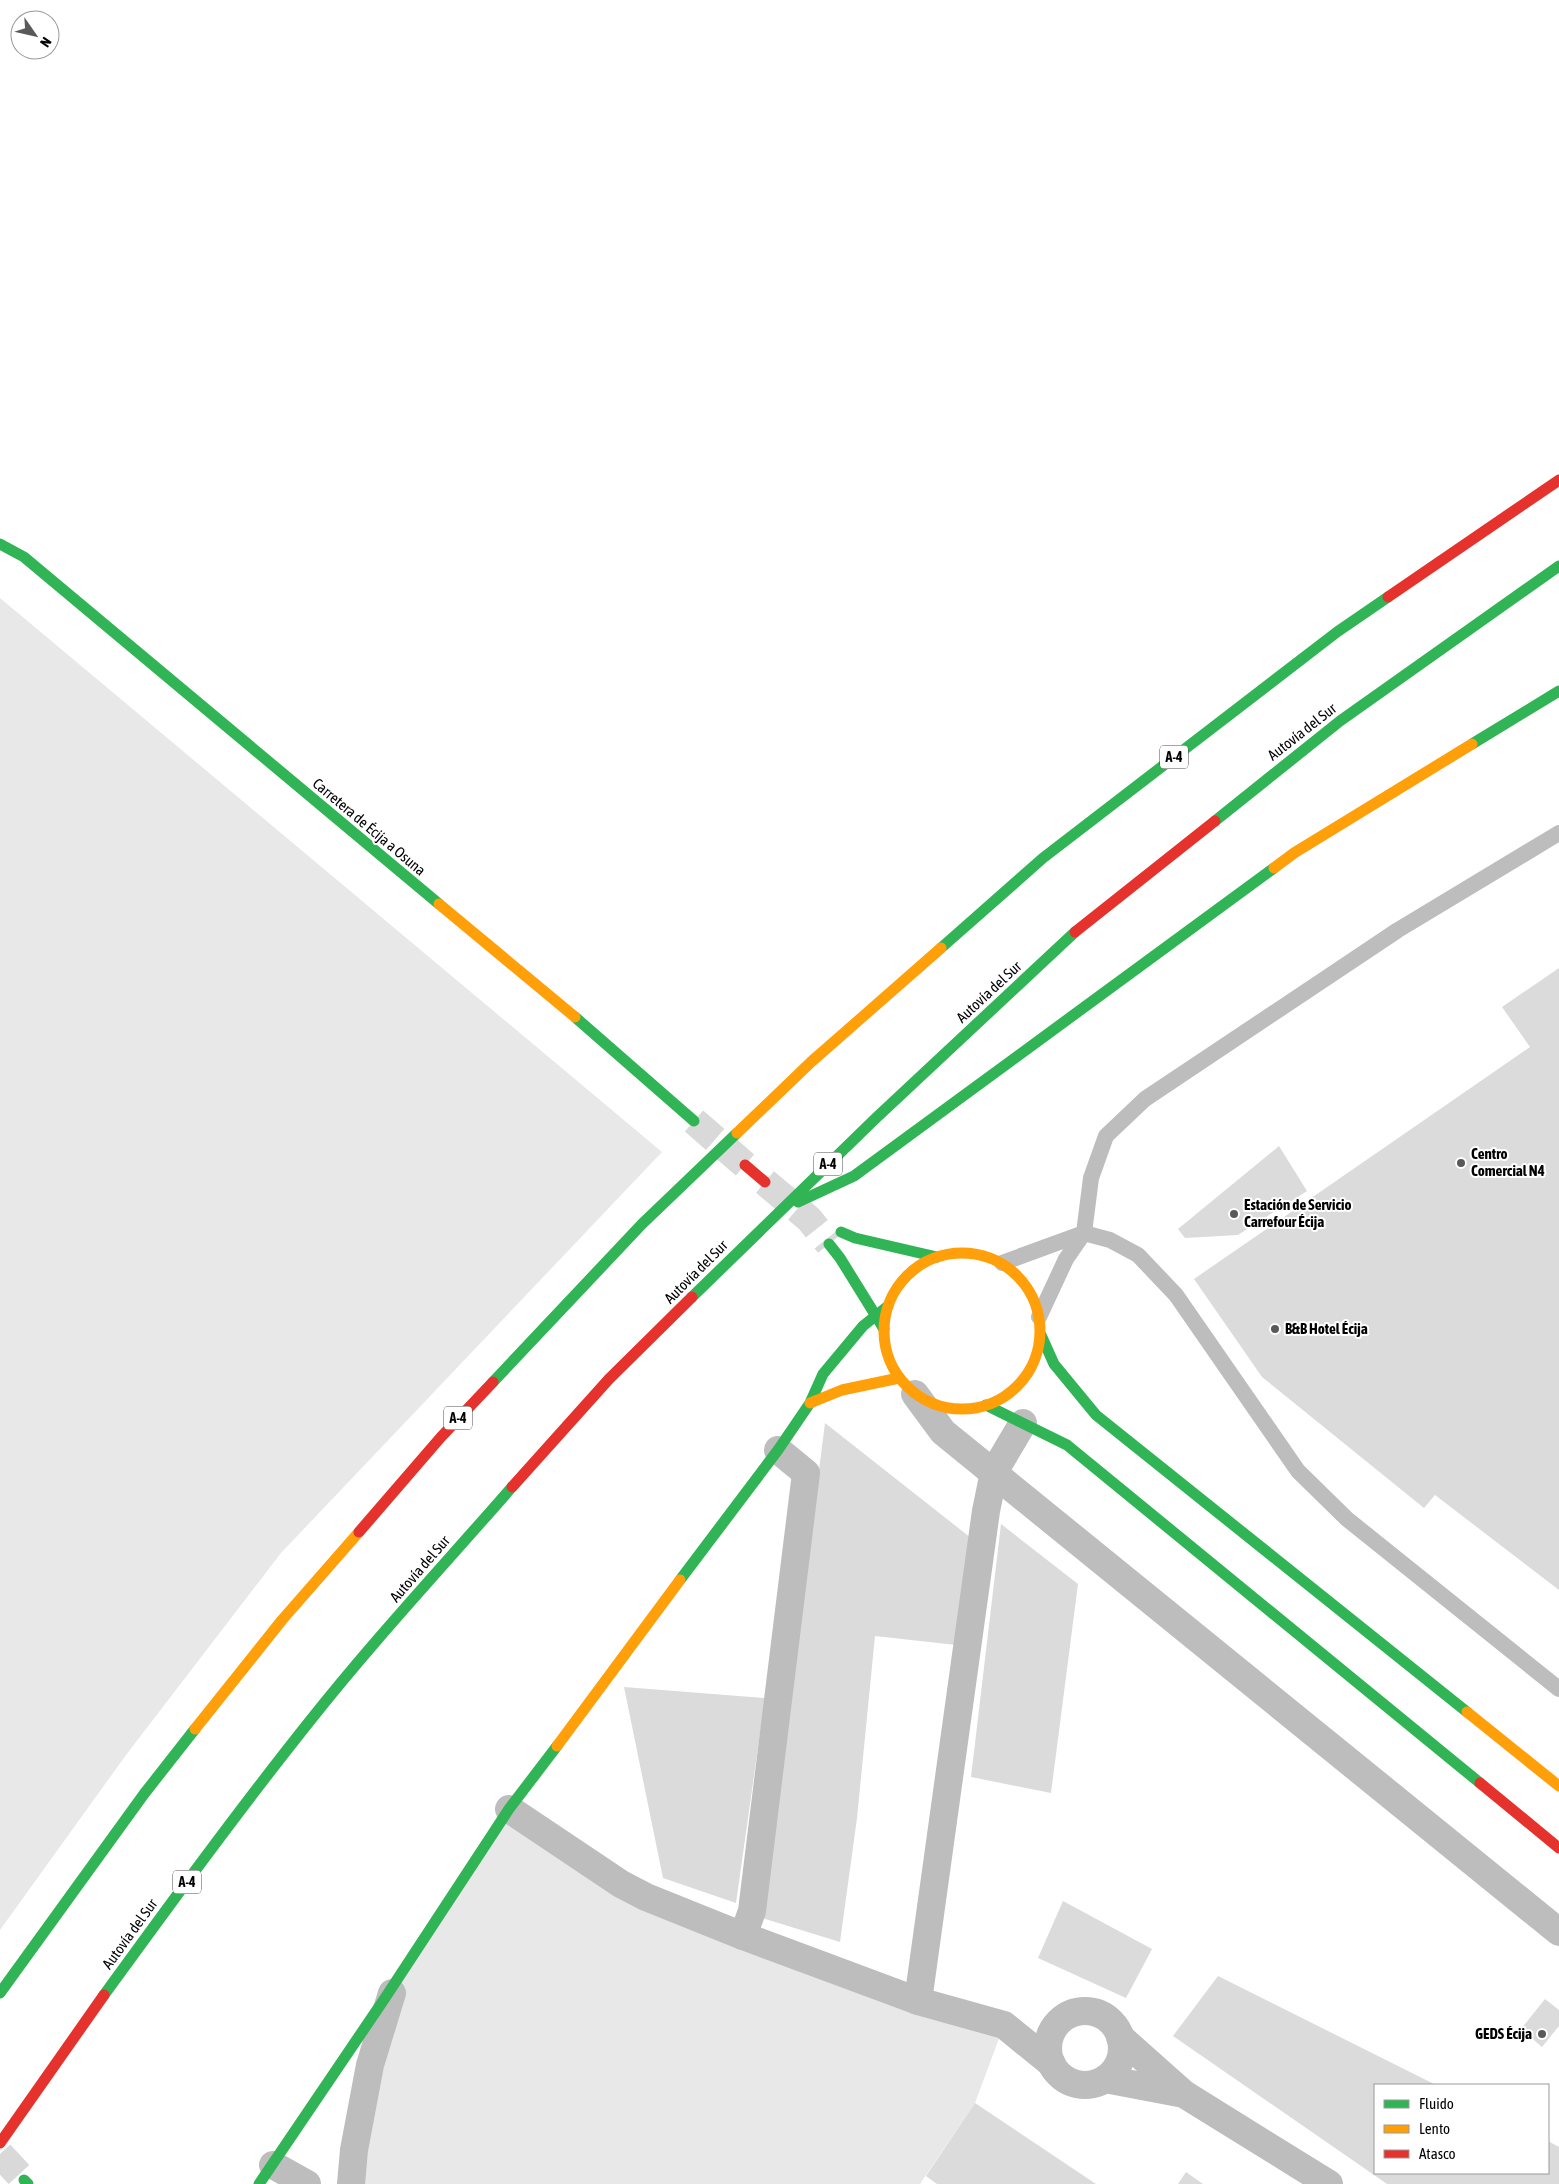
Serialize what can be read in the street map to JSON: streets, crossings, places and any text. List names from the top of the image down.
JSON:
{
  "streets": {
    "main road": ["Autovía del Sur", "A-4", "Carretera de Écija a Osuna"]
  },
  "places": [
    "Centro Comercial N4",
    "Estación de Servicio Carrefour Écija",
    "B&B Hotel Écija",
    "GEDS Écija"
  ],
  "legend": ["Fluido", "Lento", "Atasco"],
  "north": "bottom right"
}
